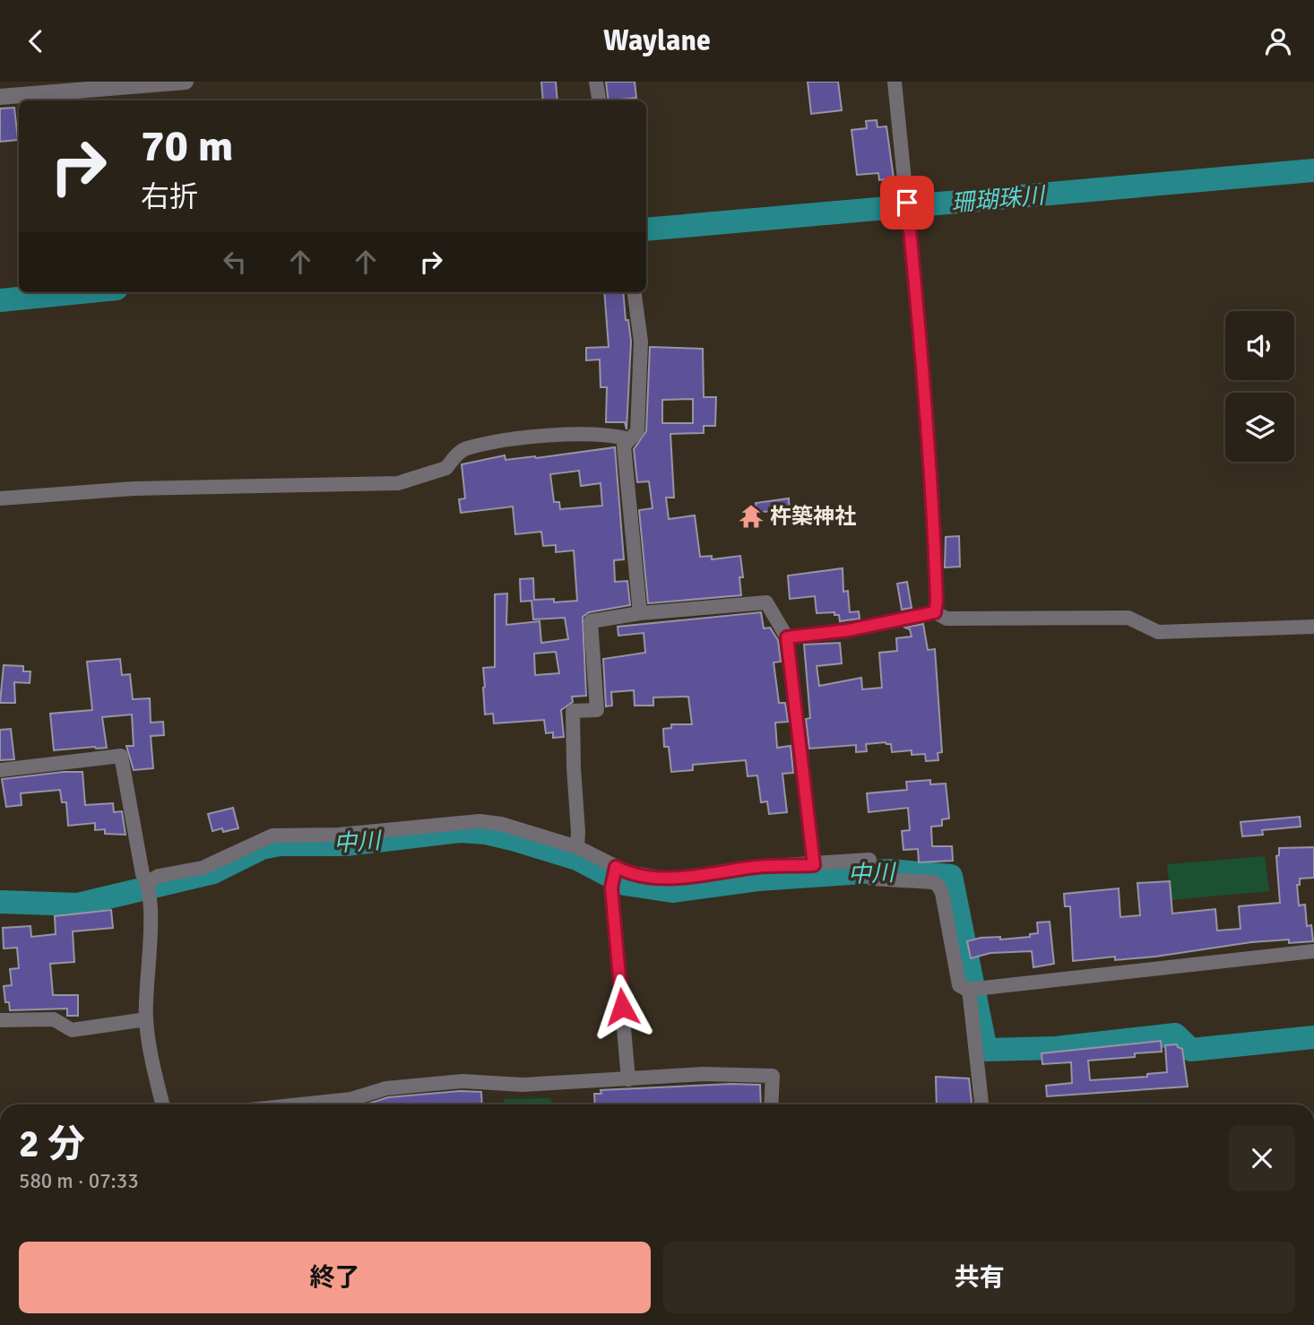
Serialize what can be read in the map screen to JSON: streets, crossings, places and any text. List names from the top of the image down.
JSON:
{
  "water": ["珊瑚珠川", "中川"],
  "places": {
    "temple": ["杵築神社"]
  },
  "page": {
    "header": "Waylane",
    "turn": ["70 m", "右折"],
    "heading": ["2 分", "580 m · 07:33"],
    "buttons": ["終了", "共有"]
  }
}
